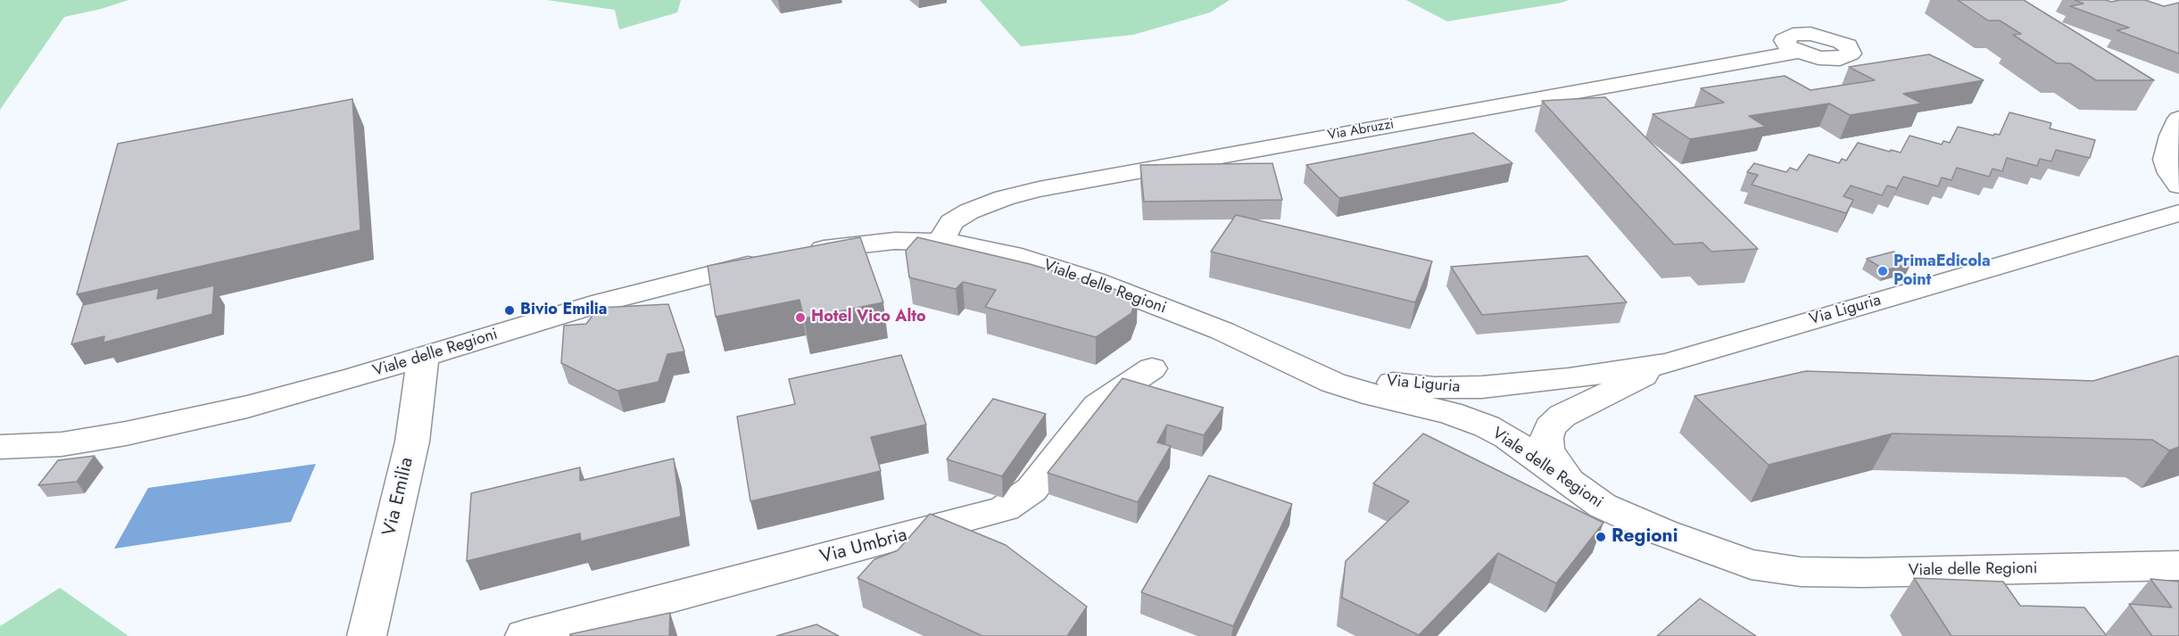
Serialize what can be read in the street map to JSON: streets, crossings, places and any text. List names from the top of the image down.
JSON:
{
  "streets": {
    "street": [
      "Via Abruzzi",
      "Viale delle Regioni",
      "Via Liguria",
      "Via Emilia",
      "Via Umbria"
    ]
  },
  "crossings": [
    ["Via Abruzzi", "Viale delle Regioni"],
    ["Viale delle Regioni", "Via Liguria"],
    ["Viale delle Regioni", "Via Emilia"]
  ],
  "places": [
    "PrimaEdicola Point",
    "Bivio Emilia",
    "Hotel Vico Alto",
    "Regioni"
  ]
}
